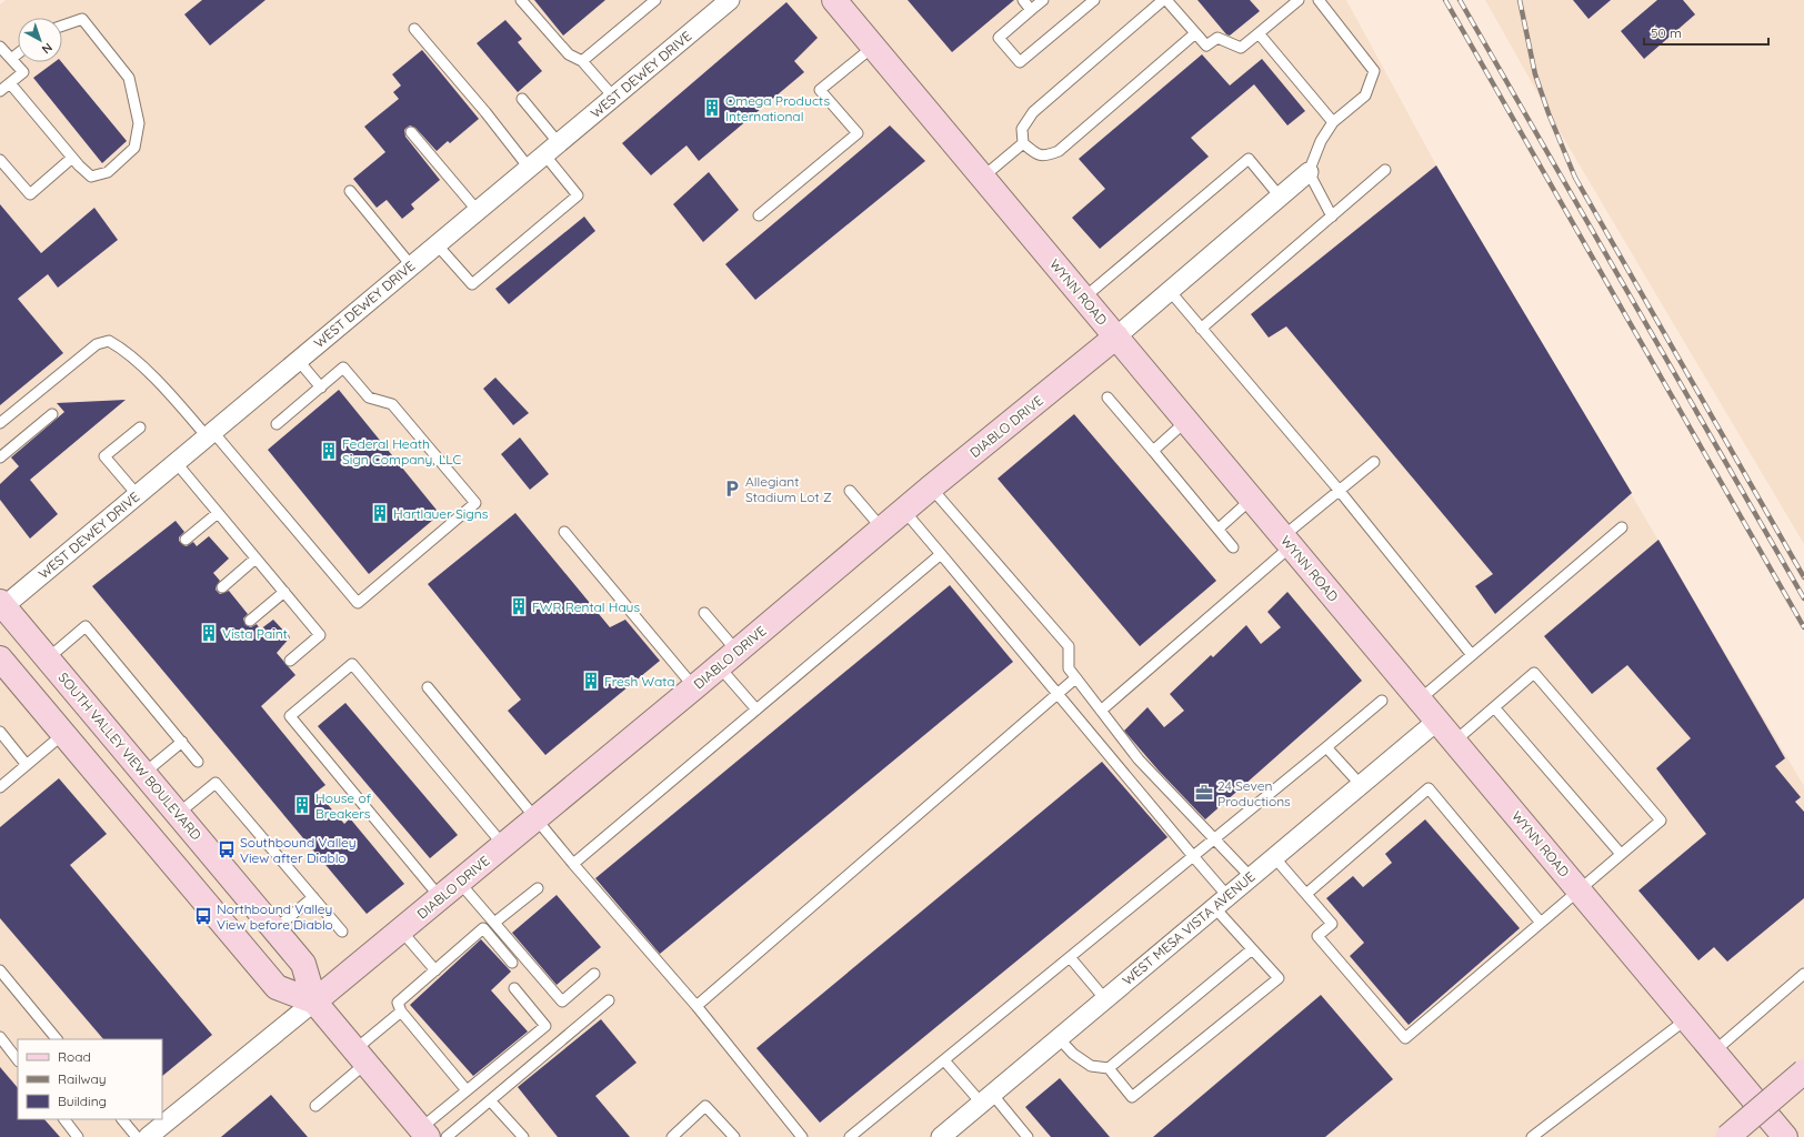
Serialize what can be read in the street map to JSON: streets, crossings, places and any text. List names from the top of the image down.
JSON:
{
  "streets": {
    "street": [
      "WEST DEWEY DRIVE",
      "WYNN ROAD",
      "DIABLO DRIVE",
      "SOUTH VALLEY VIEW BOULEVARD",
      "WEST MESA VISTA AVENUE"
    ]
  },
  "crossings": [
    ["WEST DEWEY DRIVE", "SOUTH VALLEY VIEW BOULEVARD"],
    ["WYNN ROAD", "DIABLO DRIVE"],
    ["WYNN ROAD", "WEST MESA VISTA AVENUE"],
    ["DIABLO DRIVE", "SOUTH VALLEY VIEW BOULEVARD"]
  ],
  "places": {
    "building": [
      "Omega Products International",
      "Federal Heath Sign Company, LLC",
      "Hartlauer Signs",
      "FWR Rental Haus",
      "Vista Paint",
      "Fresh Wata",
      "House of Breakers"
    ],
    "parking": ["Allegiant Stadium Lot Z"],
    "office": ["24 Seven Productions"],
    "bus stop": ["Southbound Valley View after Diablo", "Northbound Valley View before Diablo"]
  },
  "legend": ["Road", "Railway", "Building"],
  "scale_bar": "50 m",
  "north": "bottom right"
}
